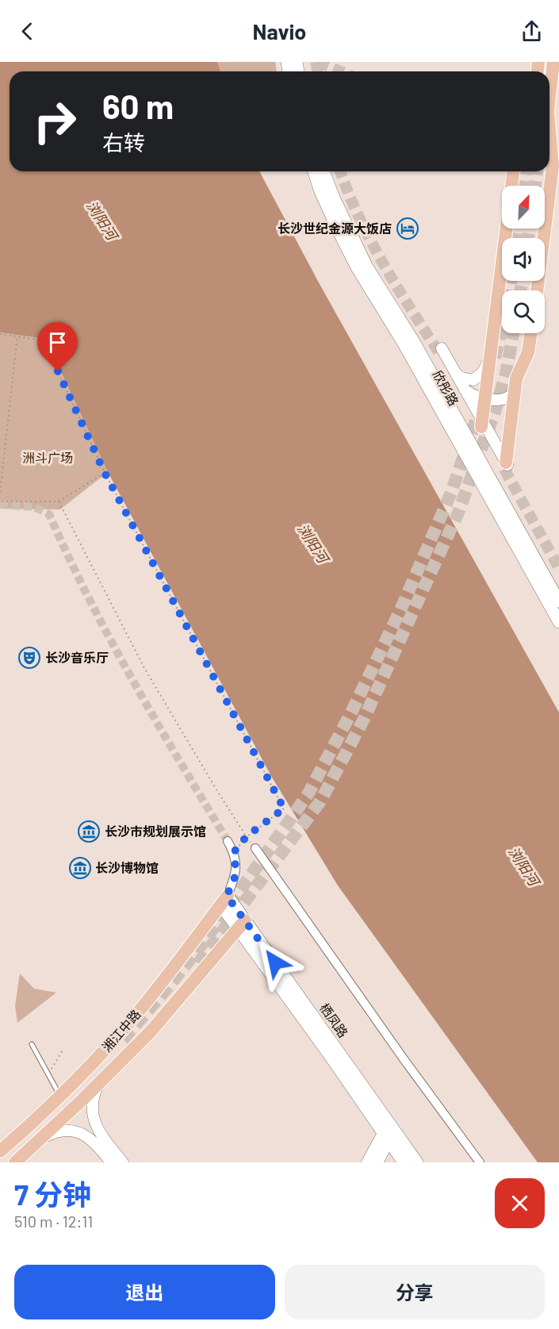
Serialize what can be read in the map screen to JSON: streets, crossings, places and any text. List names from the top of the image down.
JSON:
{
  "streets": {
    "main road": ["欣彤路", "栖凤路", "湘江中路"]
  },
  "crossings": [
    ["栖凤路", "湘江中路"]
  ],
  "water": ["浏阳河"],
  "parks": ["洲斗广场"],
  "places": {
    "hotel": ["长沙世纪金源大饭店"],
    "theatre": ["长沙音乐厅"],
    "museum": ["长沙市规划展示馆", "长沙博物馆"]
  },
  "north": "top right",
  "page": {
    "header": "Navio",
    "turn": ["60 m", "右转"],
    "heading": ["7 分钟", "510 m · 12:11"],
    "buttons": ["退出", "分享"]
  }
}
